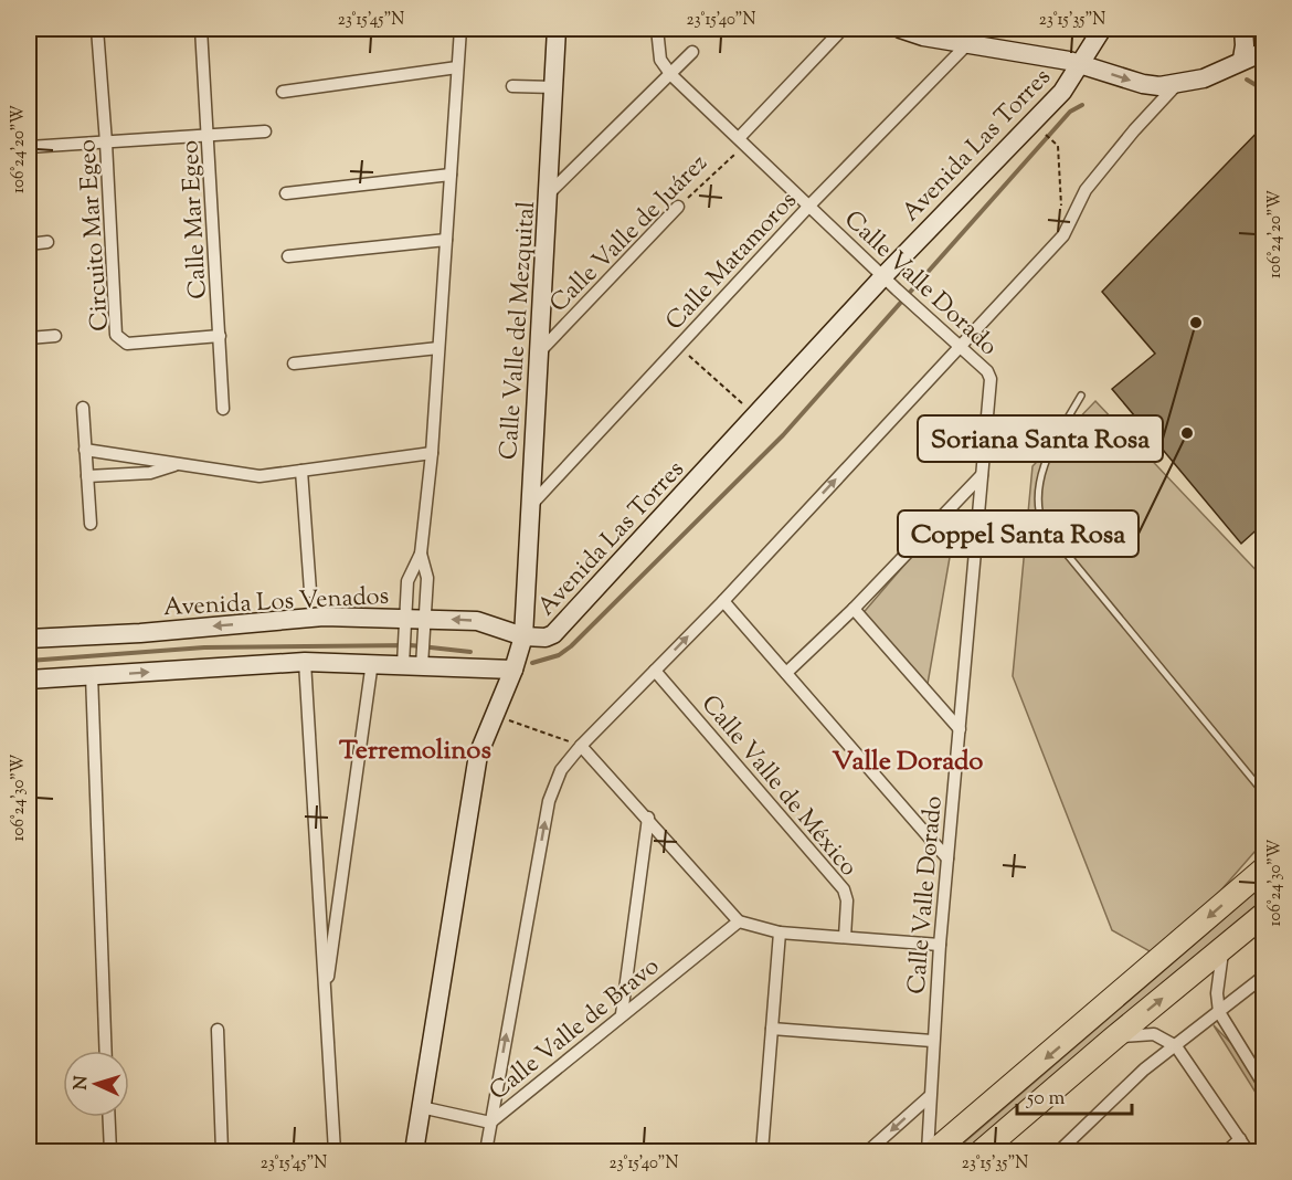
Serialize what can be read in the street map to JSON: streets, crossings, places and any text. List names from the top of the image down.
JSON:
{
  "streets": {
    "street": [
      "Avenida Las Torres",
      "Calle Mar Egeo",
      "Calle Valle de Juárez",
      "Circuito Mar Egeo",
      "Calle Matamoros",
      "Calle Valle Dorado",
      "Calle Valle del Mezquital",
      "Avenida Los Venados",
      "Calle Valle de México",
      "Calle Valle de Bravo"
    ]
  },
  "crossings": [
    ["Avenida Las Torres", "Calle Valle Dorado"],
    ["Avenida Las Torres", "Calle Valle del Mezquital"],
    ["Avenida Las Torres", "Avenida Los Venados"],
    ["Avenida Las Torres", "Calle Valle de Bravo"],
    ["Calle Mar Egeo", "Circuito Mar Egeo"],
    ["Calle Valle de Juárez", "Calle Valle Dorado"],
    ["Calle Valle de Juárez", "Calle Valle del Mezquital"],
    ["Calle Matamoros", "Calle Valle Dorado"],
    ["Calle Matamoros", "Calle Valle del Mezquital"],
    ["Calle Valle del Mezquital", "Avenida Los Venados"]
  ],
  "districts": ["Terremolinos", "Valle Dorado"],
  "places": ["Soriana Santa Rosa", "Coppel Santa Rosa"],
  "scale_bar": "50 m",
  "north": "left",
  "coordinates": [
    "23°15'45\"N",
    "23°15'40\"N",
    "23°15'35\"N",
    "106°24'20\"W",
    "106°24'30\"W"
  ]
}
